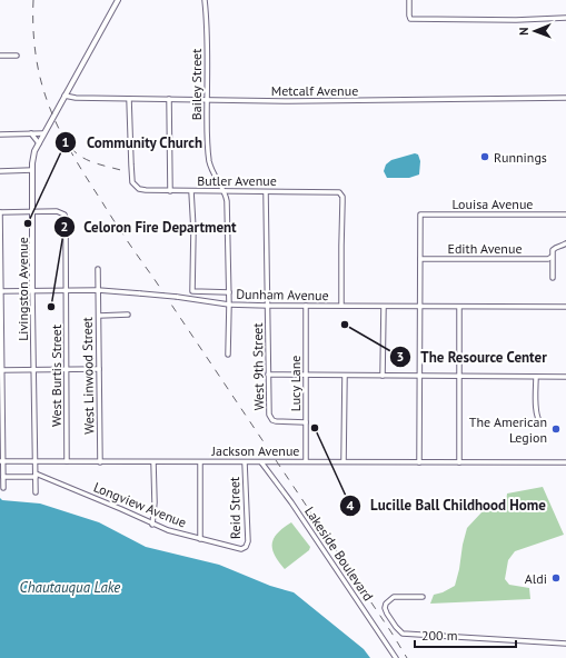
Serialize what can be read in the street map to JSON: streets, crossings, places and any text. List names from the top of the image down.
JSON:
{
  "streets": {
    "street": [
      "Bailey Street",
      "Metcalf Avenue",
      "Butler Avenue",
      "Louisa Avenue",
      "Edith Avenue",
      "Livingston Avenue",
      "Dunham Avenue",
      "West 9th Street",
      "West Burtis Street",
      "West Linwood Street",
      "Lucy Lane",
      "Jackson Avenue",
      "Longview Avenue",
      "Reid Street",
      "Lakeside Boulevard"
    ]
  },
  "crossings": [
    ["Bailey Street", "Metcalf Avenue"],
    ["Bailey Street", "Butler Avenue"],
    ["Metcalf Avenue", "Butler Avenue"],
    ["Metcalf Avenue", "Livingston Avenue"],
    ["Butler Avenue", "Dunham Avenue"],
    ["Butler Avenue", "West 9th Street"],
    ["Louisa Avenue", "Edith Avenue"],
    ["Livingston Avenue", "Dunham Avenue"],
    ["Livingston Avenue", "West Burtis Street"],
    ["Livingston Avenue", "Jackson Avenue"],
    ["Livingston Avenue", "Longview Avenue"],
    ["Dunham Avenue", "West 9th Street"],
    ["Dunham Avenue", "West Burtis Street"],
    ["Dunham Avenue", "West Linwood Street"],
    ["Dunham Avenue", "Lucy Lane"],
    ["West 9th Street", "Lucy Lane"],
    ["West Burtis Street", "Jackson Avenue"],
    ["West Linwood Street", "Jackson Avenue"],
    ["Lucy Lane", "Jackson Avenue"],
    ["Jackson Avenue", "Reid Street"],
    ["Jackson Avenue", "Lakeside Boulevard"],
    ["Longview Avenue", "Reid Street"]
  ],
  "water": ["Chautauqua Lake"],
  "places": [
    "Runnings",
    "Community Church",
    "Celoron Fire Department",
    "The Resource Center",
    "Lucille Ball Childhood Home",
    "The American Legion",
    "Aldi"
  ],
  "scale_bar": "200 m",
  "north": "left"
}
